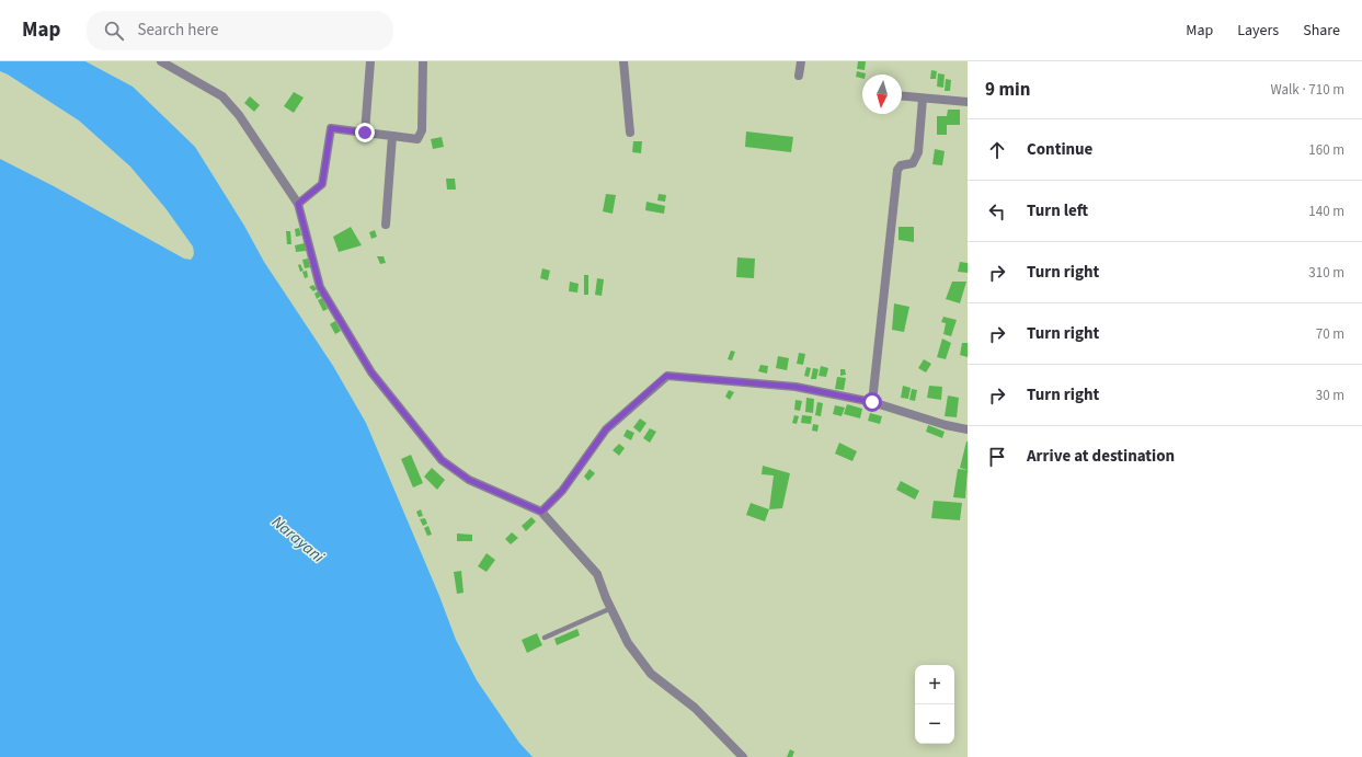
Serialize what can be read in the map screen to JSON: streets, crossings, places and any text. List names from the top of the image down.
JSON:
{
  "water": ["Narayani"],
  "north": "bottom",
  "page": {
    "header": "Map",
    "search": "Search here",
    "nav": ["Map", "Layers", "Share"],
    "heading": ["9 min", "Walk · 710 m"],
    "list": [
      ["Continue", "160 m"],
      ["Turn left", "140 m"],
      ["Turn right", "310 m"],
      ["Turn right", "70 m"],
      ["Turn right", "30 m"],
      "Arrive at destination"
    ],
    "map_buttons": ["+", "−"]
  }
}
